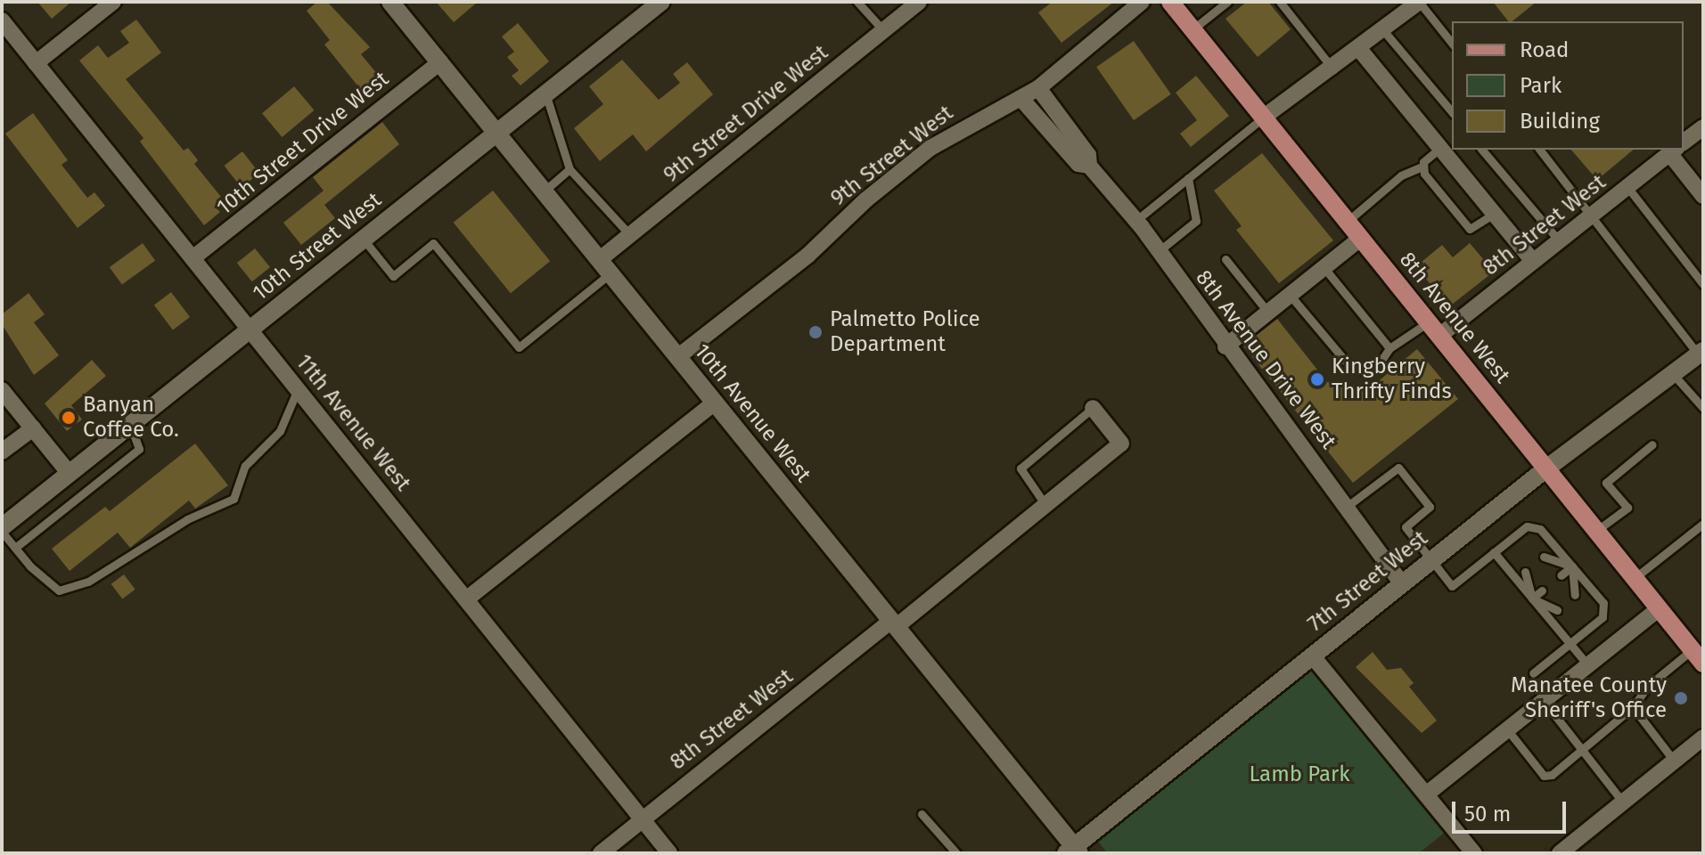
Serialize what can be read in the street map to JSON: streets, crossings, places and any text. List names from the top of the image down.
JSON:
{
  "streets": {
    "main road": ["8th Avenue West"],
    "street": [
      "9th Street Drive West",
      "10th Street Drive West",
      "9th Street West",
      "8th Street West",
      "10th Street West",
      "8th Avenue Drive West",
      "10th Avenue West",
      "11th Avenue West",
      "7th Street West"
    ]
  },
  "crossings": [
    ["9th Street Drive West", "10th Avenue West"],
    ["10th Street Drive West", "10th Avenue West"],
    ["10th Street Drive West", "11th Avenue West"],
    ["9th Street West", "8th Avenue Drive West"],
    ["9th Street West", "10th Avenue West"],
    ["8th Street West", "8th Avenue West"],
    ["8th Street West", "10th Avenue West"],
    ["8th Street West", "11th Avenue West"],
    ["10th Street West", "10th Avenue West"],
    ["10th Street West", "11th Avenue West"],
    ["8th Avenue West", "7th Street West"],
    ["8th Avenue Drive West", "7th Street West"],
    ["10th Avenue West", "7th Street West"]
  ],
  "parks": ["Lamb Park"],
  "places": [
    "Palmetto Police Department",
    "Kingberry Thrifty Finds",
    "Banyan Coffee Co.",
    "Manatee County Sheriff's Office"
  ],
  "legend": ["Road", "Park", "Building"],
  "scale_bar": "50 m"
}
